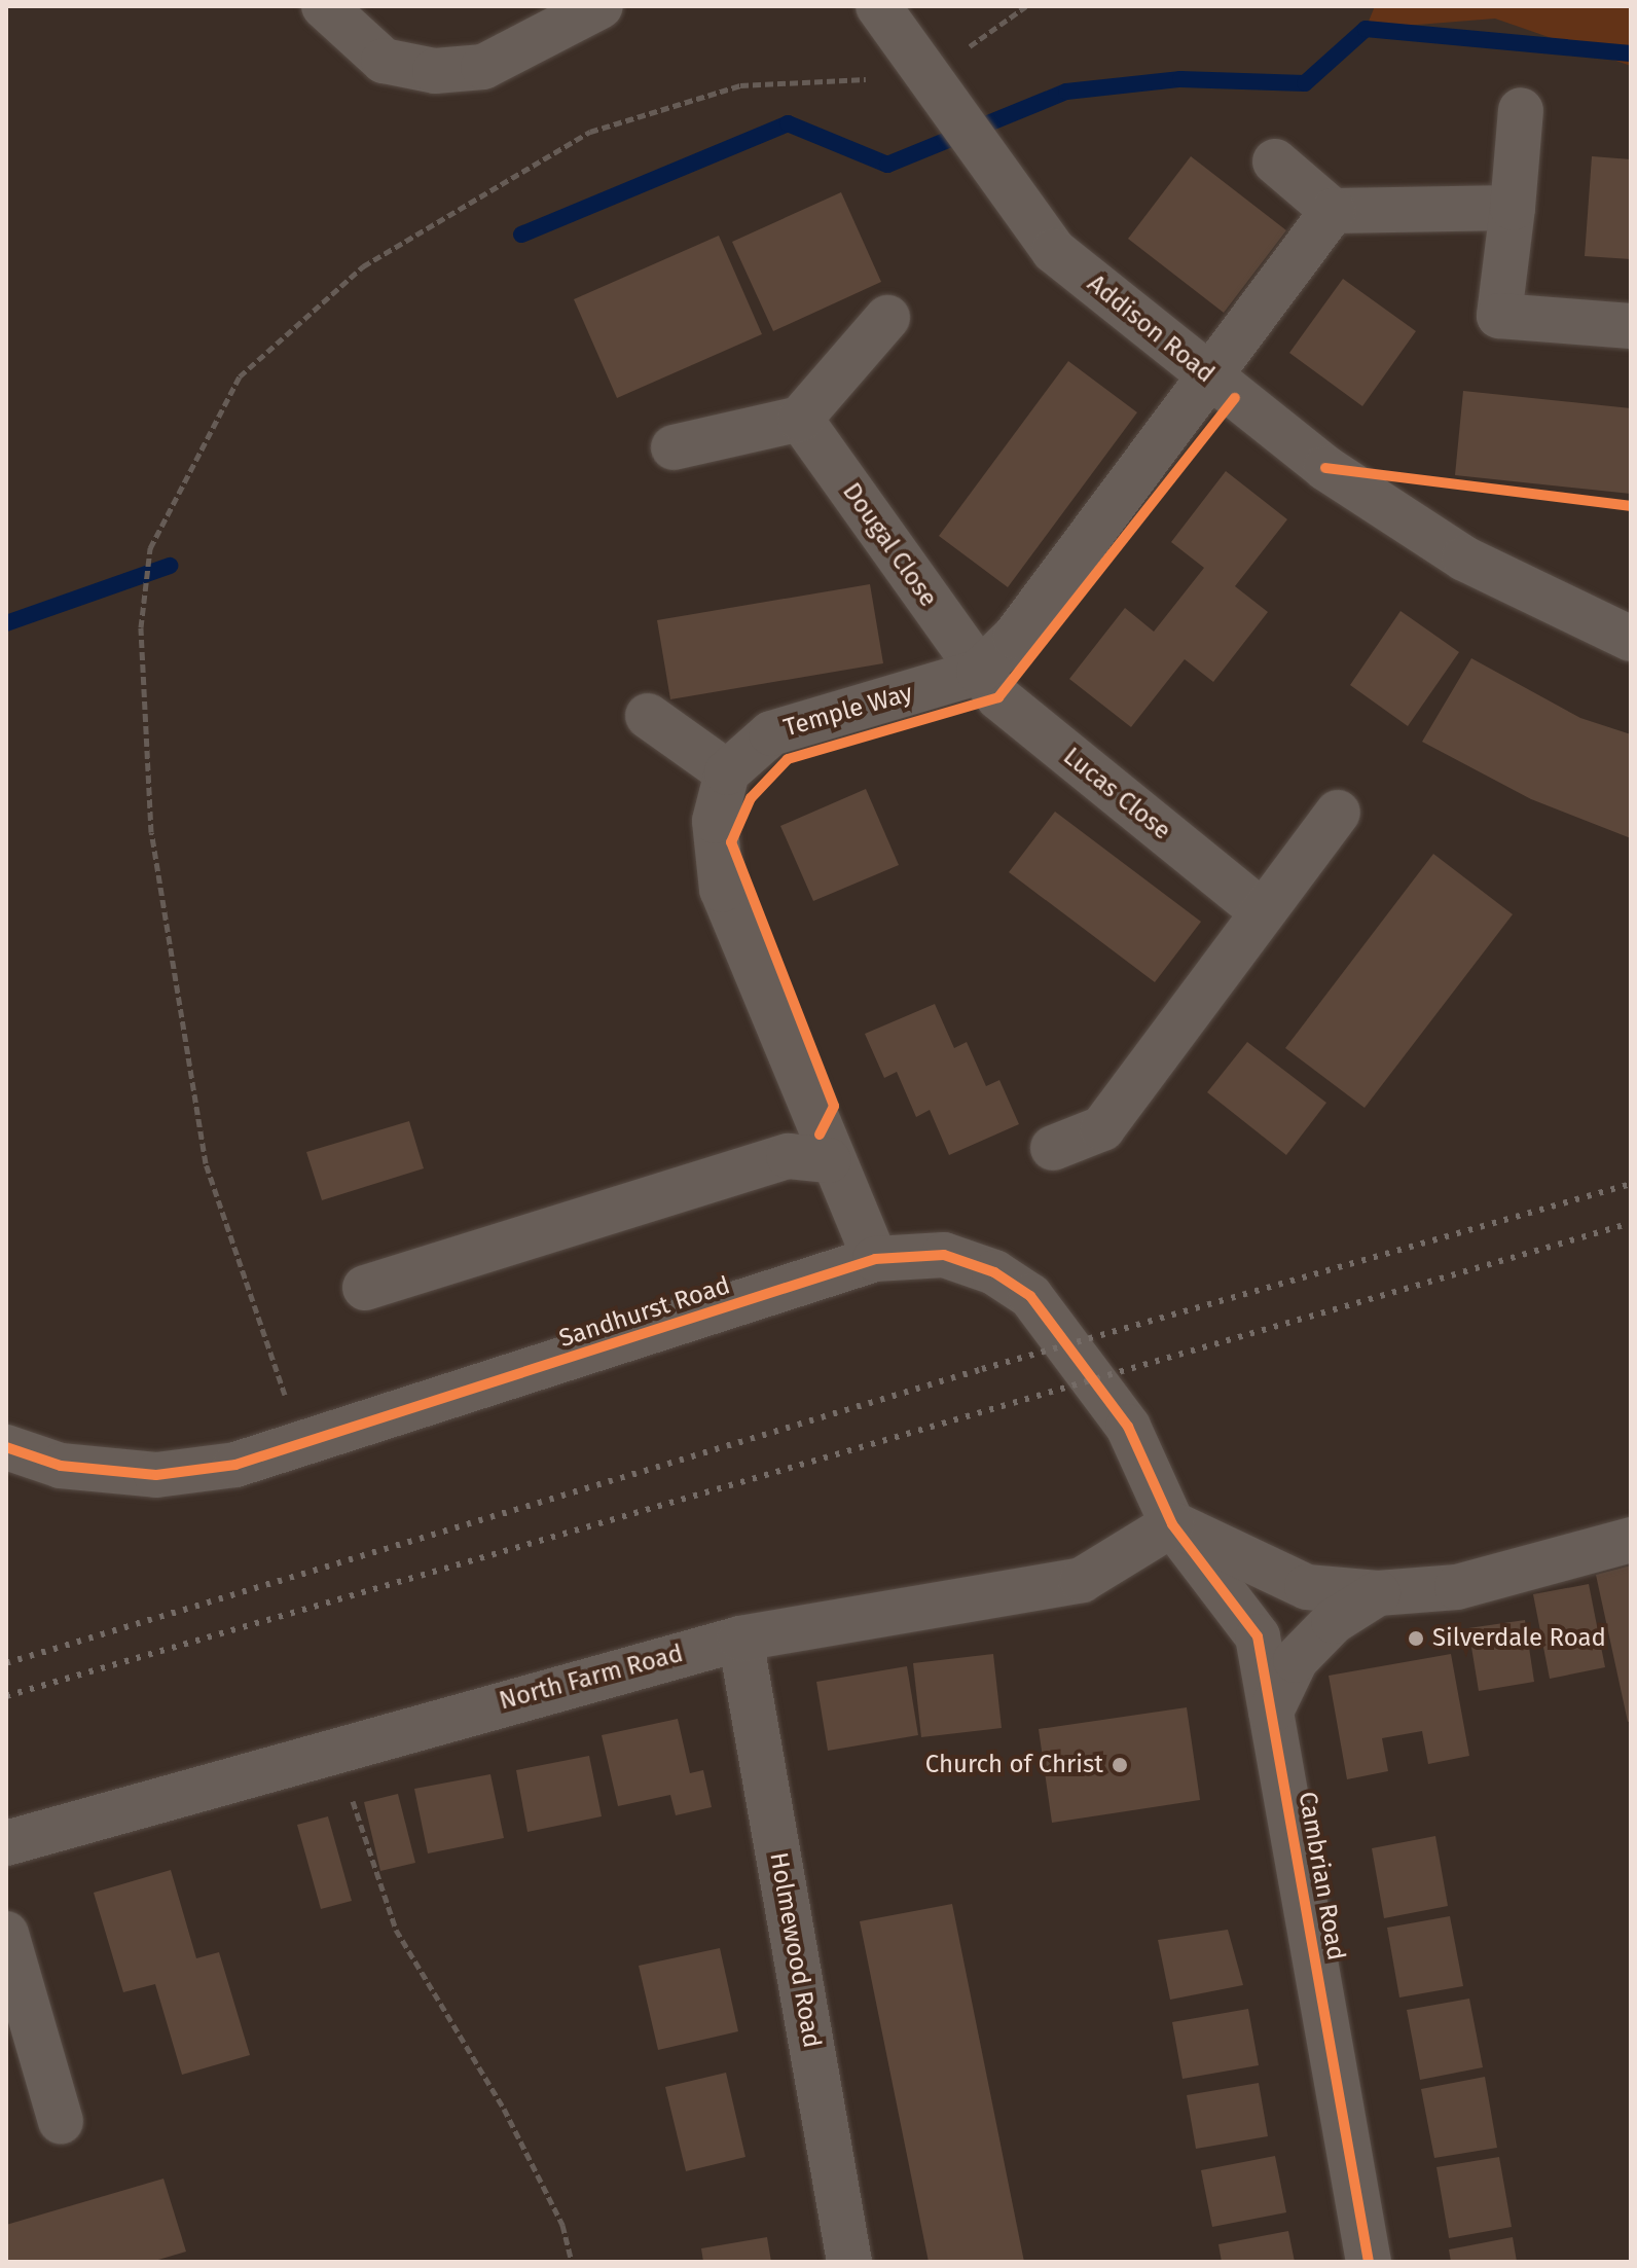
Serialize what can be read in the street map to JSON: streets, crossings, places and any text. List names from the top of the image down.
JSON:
{
  "streets": {
    "street": [
      "Addison Road",
      "Dougal Close",
      "Temple Way",
      "Lucas Close",
      "Sandhurst Road",
      "North Farm Road",
      "Cambrian Road",
      "Holmewood Road"
    ]
  },
  "crossings": [
    ["Addison Road", "Temple Way"],
    ["Dougal Close", "Temple Way"],
    ["Dougal Close", "Lucas Close"],
    ["Temple Way", "Lucas Close"],
    ["Sandhurst Road", "North Farm Road"],
    ["Sandhurst Road", "Cambrian Road"],
    ["North Farm Road", "Cambrian Road"],
    ["North Farm Road", "Holmewood Road"]
  ],
  "places": ["Silverdale Road", "Church of Christ"]
}
